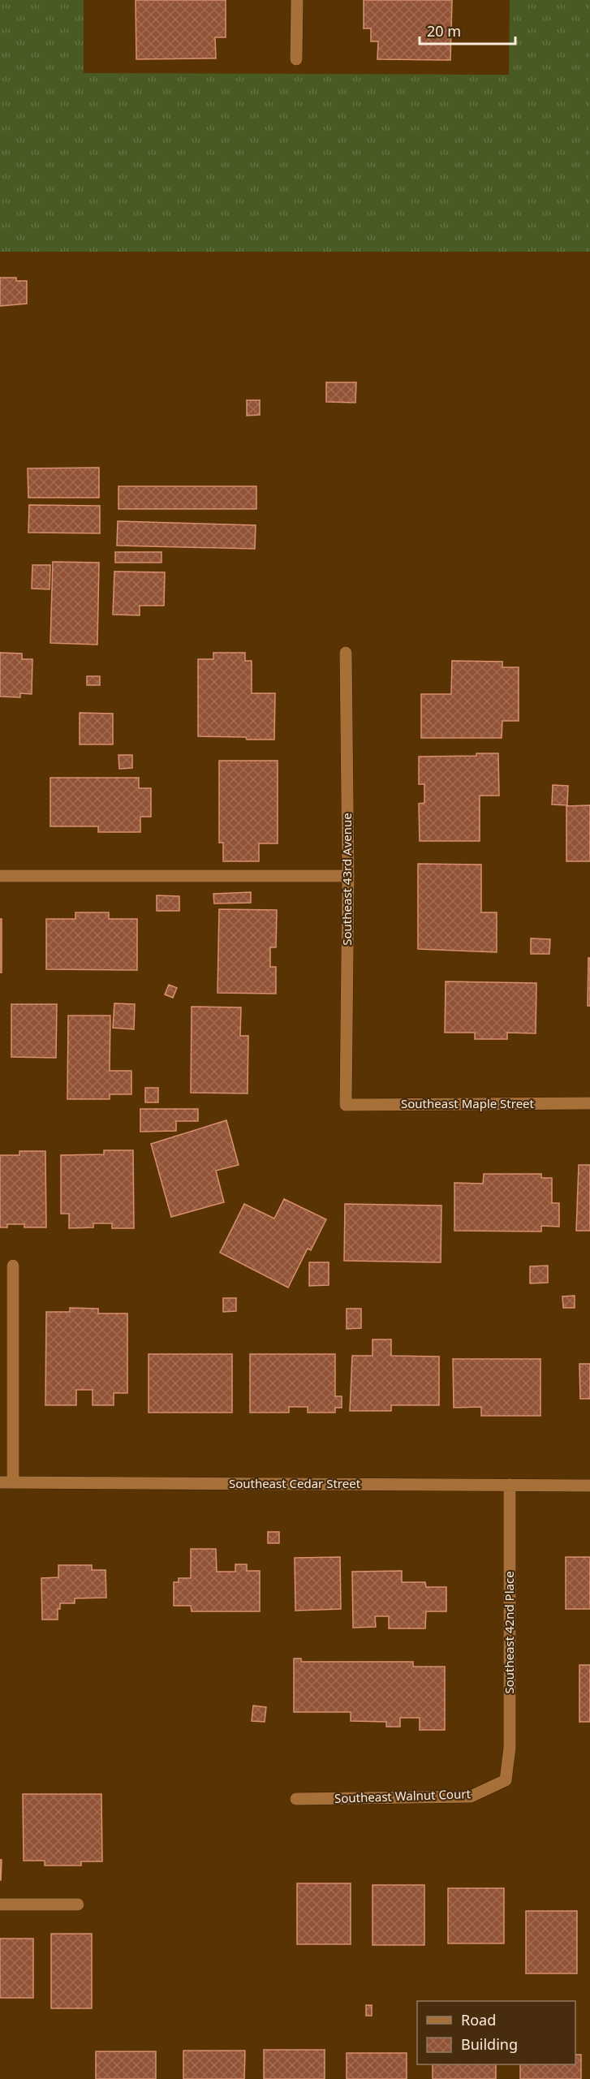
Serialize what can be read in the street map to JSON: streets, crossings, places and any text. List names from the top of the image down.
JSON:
{
  "streets": {
    "street": [
      "Southeast 43rd Avenue",
      "Southeast Maple Street",
      "Southeast Cedar Street",
      "Southeast 42nd Place",
      "Southeast Walnut Court"
    ]
  },
  "crossings": [
    ["Southeast 43rd Avenue", "Southeast Maple Street"],
    ["Southeast Cedar Street", "Southeast 42nd Place"],
    ["Southeast 42nd Place", "Southeast Walnut Court"]
  ],
  "legend": ["Road", "Building"],
  "scale_bar": "20 m"
}
